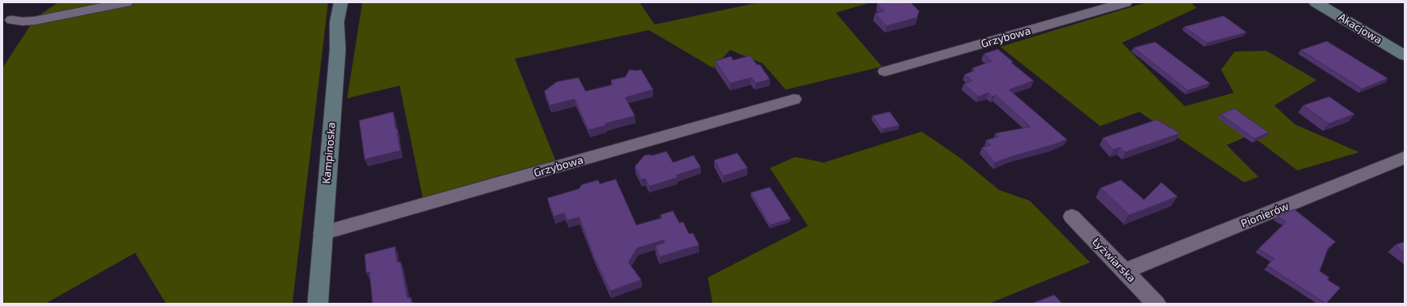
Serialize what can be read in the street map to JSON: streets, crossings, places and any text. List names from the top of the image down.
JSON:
{
  "streets": {
    "main road": ["Akacjowa", "Kampinoska"],
    "street": ["Grzybowa", "Pionierów", "Łyżwiarska"]
  },
  "crossings": [
    ["Grzybowa", "Kampinoska"],
    ["Pionierów", "Łyżwiarska"]
  ]
}
